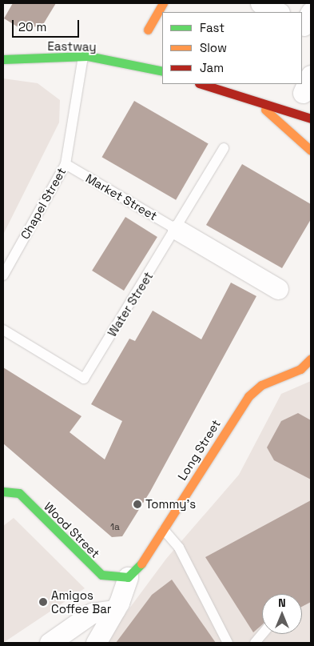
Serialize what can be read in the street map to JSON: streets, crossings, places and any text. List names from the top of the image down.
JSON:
{
  "streets": {
    "street": ["Eastway", "Long Street", "Wood Street"],
    "lane": ["Market Street", "Chapel Street", "Water Street"]
  },
  "crossings": [
    ["Eastway", "Chapel Street"],
    ["Market Street", "Chapel Street"],
    ["Market Street", "Water Street"],
    ["Long Street", "Wood Street"]
  ],
  "places": ["Tommy's", "Amigos Coffee Bar"],
  "house_numbers": ["1a"],
  "legend": ["Fast", "Slow", "Jam"],
  "scale_bar": "20 m",
  "north": "top"
}
